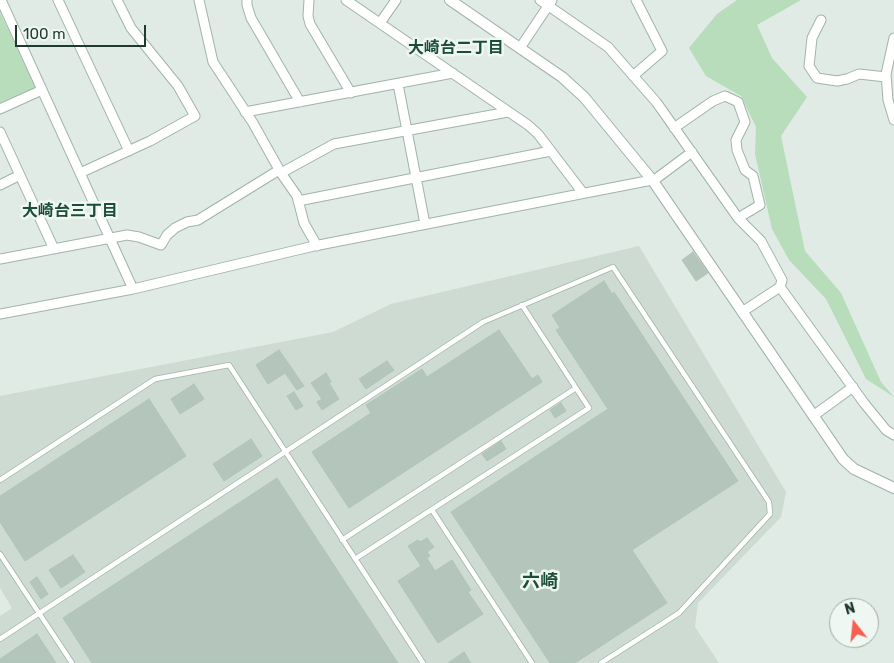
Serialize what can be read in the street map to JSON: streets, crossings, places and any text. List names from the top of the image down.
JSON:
{
  "districts": ["大崎台二丁目", "大崎台三丁目", "六崎"],
  "scale_bar": "100 m",
  "north": "top"
}
